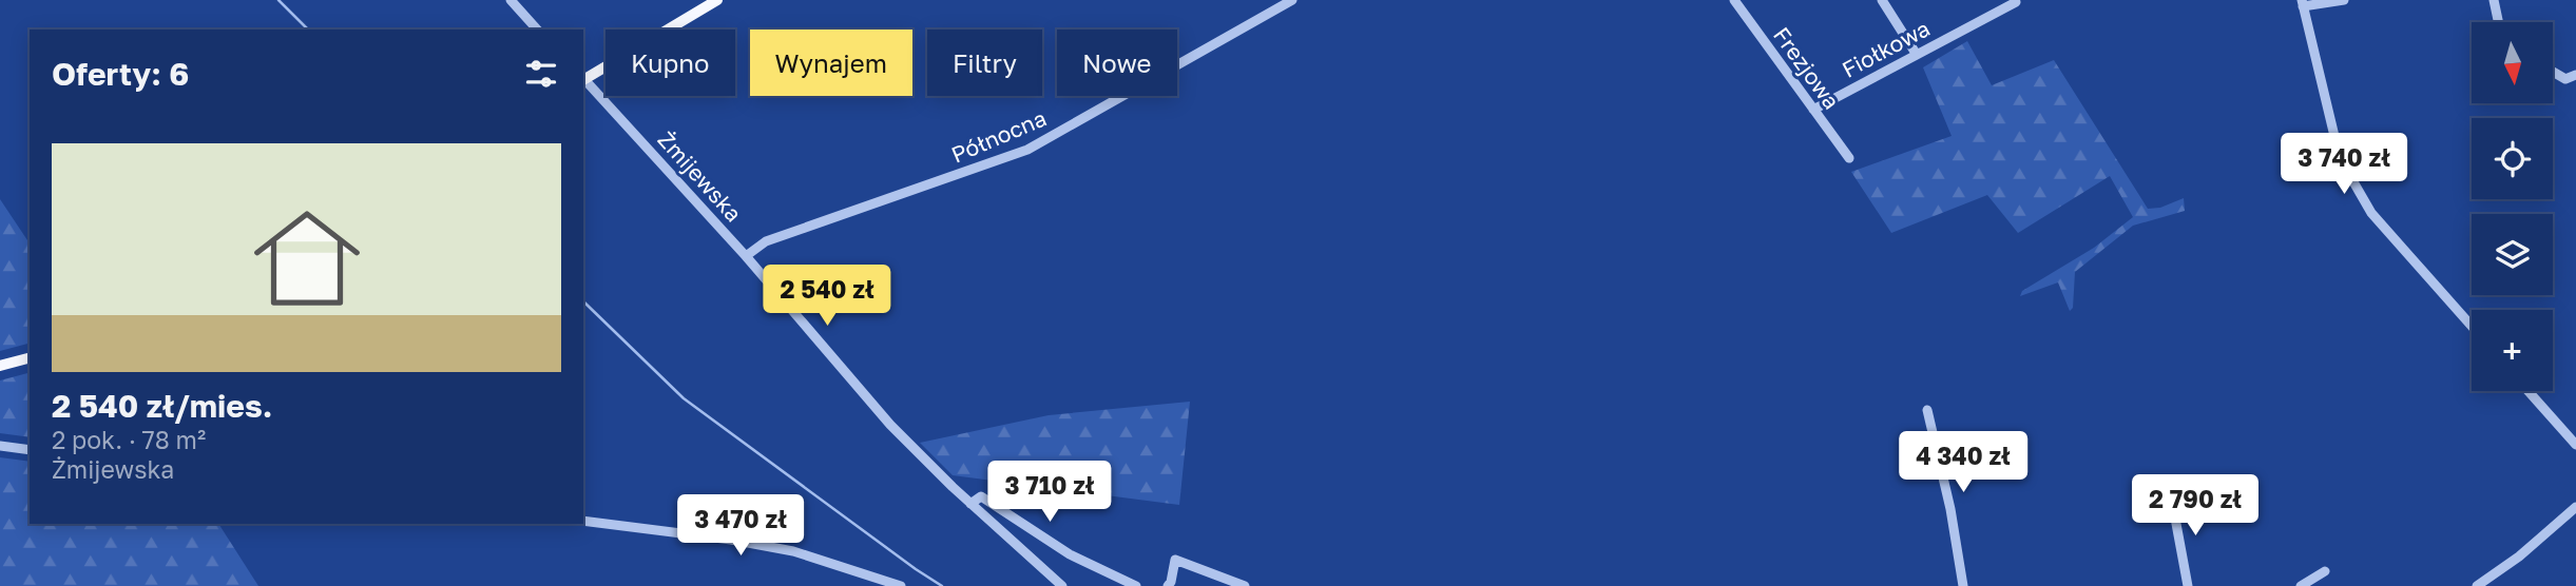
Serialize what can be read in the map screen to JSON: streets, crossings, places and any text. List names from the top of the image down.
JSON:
{
  "streets": {
    "street": [
      "Fiołkowa",
      "Frezjowa",
      "Północna",
      "Żmijewska"
    ]
  },
  "crossings": [
    ["Fiołkowa", "Frezjowa"],
    ["Północna", "Żmijewska"]
  ],
  "north": "bottom",
  "page": {
    "map_buttons": "+",
    "chip": [
      "Kupno",
      "Wynajem",
      "Filtry",
      "Nowe"
    ],
    "heading": "Oferty: 6",
    "list": [
      {
        "name": "2 540 zł/mies.",
        "note": "2 pok. · 78 m² · Żmijewska"
      }
    ],
    "price": [
      "3 740 zł",
      "2 540 zł",
      "4 340 zł",
      "3 710 zł",
      "2 790 zł",
      "3 470 zł"
    ]
  }
}
